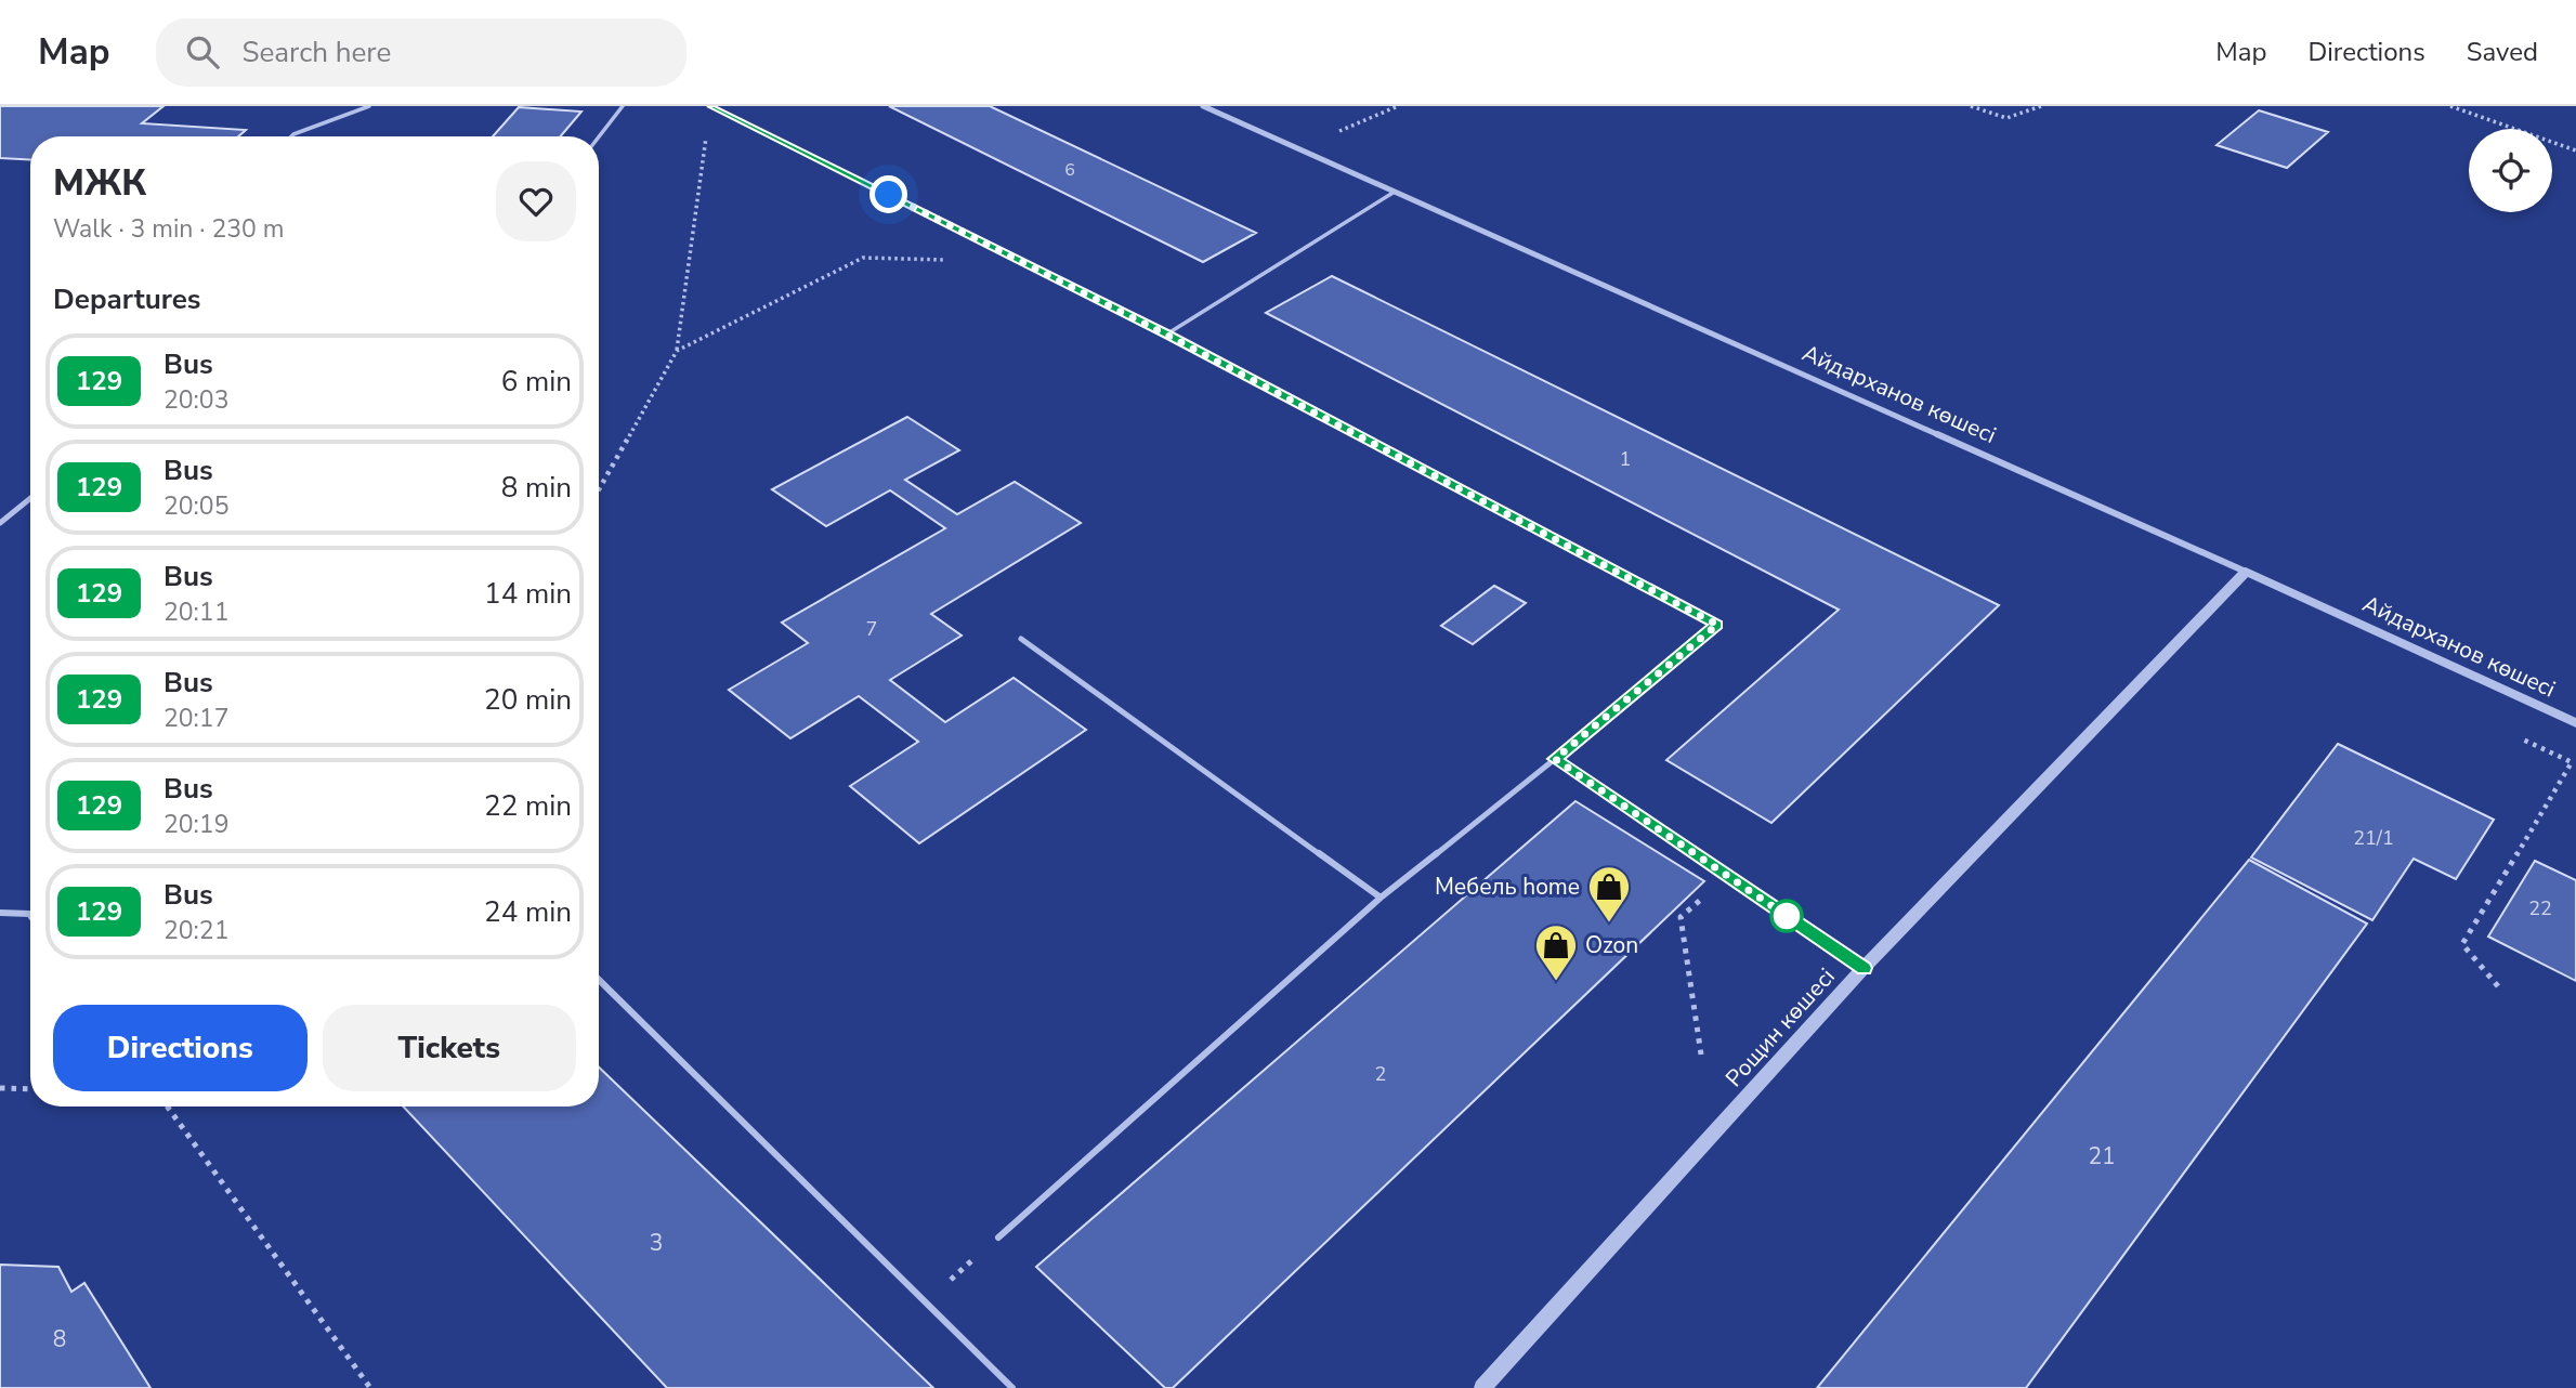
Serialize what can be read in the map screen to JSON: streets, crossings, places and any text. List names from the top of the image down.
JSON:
{
  "streets": {
    "street": ["Айдарханов көшесі", "Рощин көшесі"]
  },
  "crossings": [
    ["Айдарханов көшесі", "Рощин көшесі"]
  ],
  "places": {
    "shop": ["Мебель home", "Ozon"]
  },
  "lines": ["bus line 129"],
  "house_numbers": [
    "6",
    "1",
    "7",
    "21/1",
    "22",
    "2",
    "21",
    "3",
    "8"
  ],
  "page": {
    "header": "Map",
    "search": "Search here",
    "nav": ["Map", "Directions", "Saved"],
    "heading": [
      ["МЖК", "Walk · 3 min · 230 m"],
      "Departures"
    ],
    "list": [
      {
        "mark": "129",
        "name": "Bus",
        "note": "20:03",
        "value": "6 min"
      },
      {
        "mark": "129",
        "name": "Bus",
        "note": "20:05",
        "value": "8 min"
      },
      {
        "mark": "129",
        "name": "Bus",
        "note": "20:11",
        "value": "14 min"
      },
      {
        "mark": "129",
        "name": "Bus",
        "note": "20:17",
        "value": "20 min"
      },
      {
        "mark": "129",
        "name": "Bus",
        "note": "20:19",
        "value": "22 min"
      },
      {
        "mark": "129",
        "name": "Bus",
        "note": "20:21",
        "value": "24 min"
      }
    ],
    "buttons": ["Directions", "Tickets"]
  }
}
